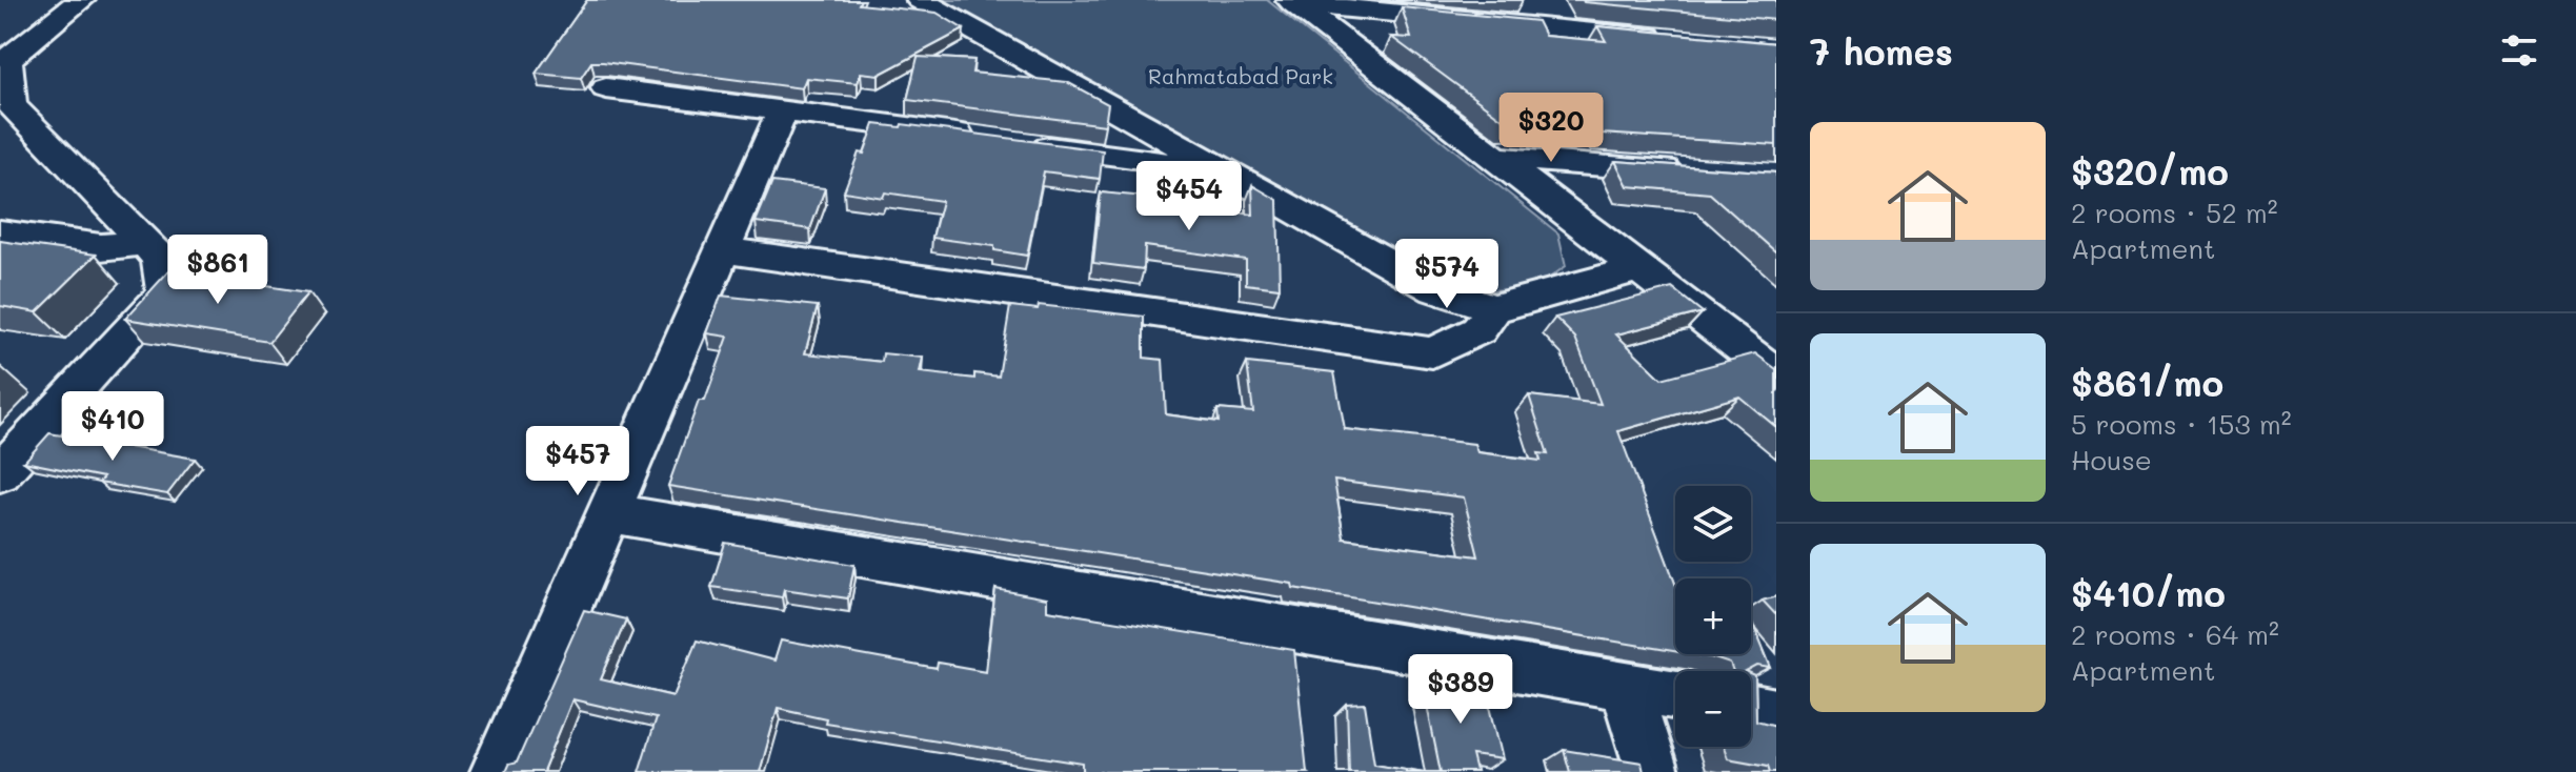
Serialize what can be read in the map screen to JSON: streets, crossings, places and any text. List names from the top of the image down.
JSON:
{
  "parks": ["Rahmatabad Park"],
  "page": {
    "heading": "7 homes",
    "price": [
      "$320",
      "$454",
      "$861",
      "$574",
      "$410",
      "$457",
      "$389"
    ],
    "list": [
      {
        "name": "$320/mo",
        "note": "2 rooms · 52 m² · Apartment"
      },
      {
        "name": "$861/mo",
        "note": "5 rooms · 153 m² · House"
      },
      {
        "name": "$410/mo",
        "note": "2 rooms · 64 m² · Apartment"
      }
    ],
    "map_buttons": ["+", "−"]
  }
}
